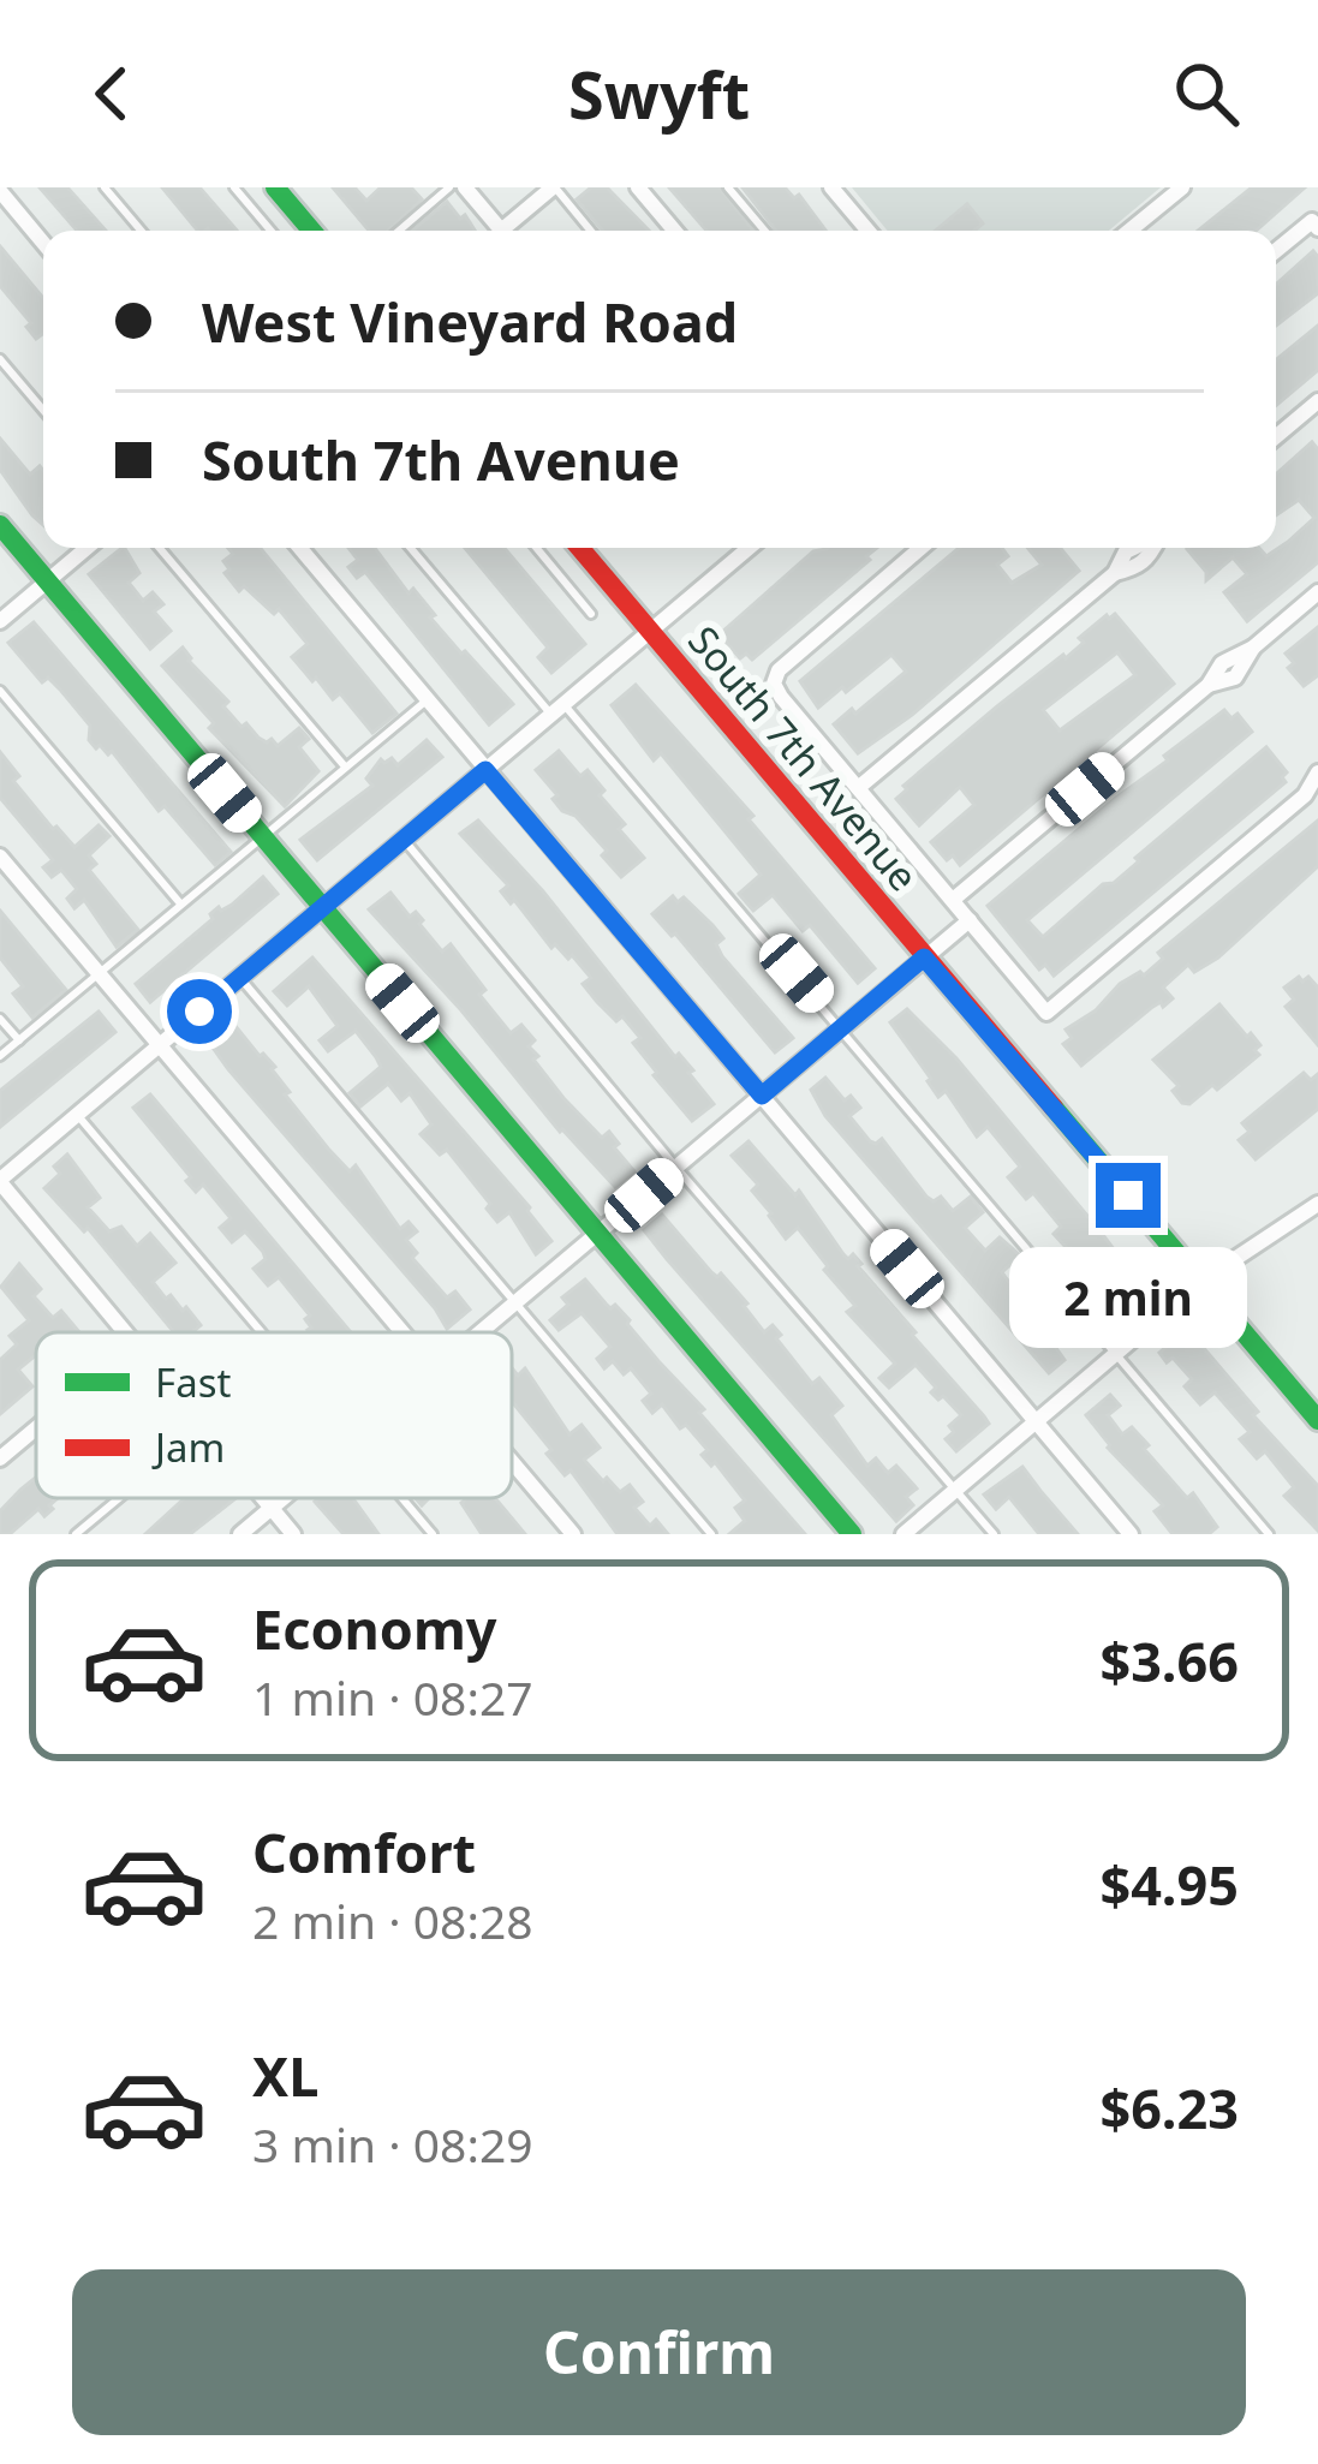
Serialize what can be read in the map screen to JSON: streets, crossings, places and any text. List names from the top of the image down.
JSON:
{
  "streets": {
    "street": ["South 7th Avenue"]
  },
  "legend": ["Fast", "Jam"],
  "page": {
    "header": "Swyft",
    "banner": ["West Vineyard Road", "South 7th Avenue"],
    "bubble": "2 min",
    "list": [
      {
        "name": "Economy",
        "note": "1 min · 08:27",
        "value": "$3.66"
      },
      {
        "name": "Comfort",
        "note": "2 min · 08:28",
        "value": "$4.95"
      },
      {
        "name": "XL",
        "note": "3 min · 08:29",
        "value": "$6.23"
      }
    ],
    "buttons": "Confirm"
  }
}
